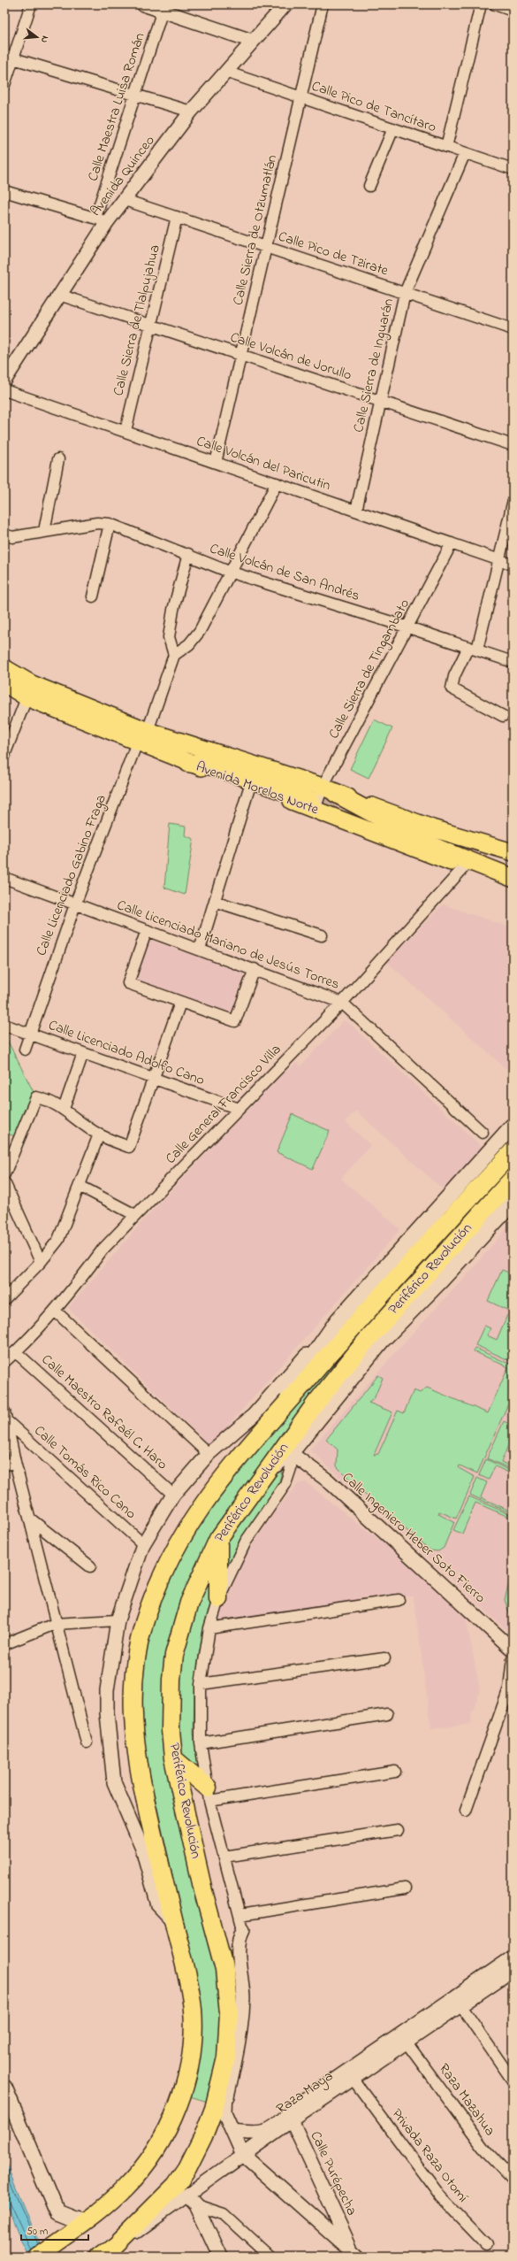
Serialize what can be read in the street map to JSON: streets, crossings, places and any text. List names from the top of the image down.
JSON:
{
  "streets": {
    "highway": ["Periférico Revolución"],
    "main road": ["Avenida Morelos Norte"],
    "street": [
      "Calle Maestra Luisa Román",
      "Calle Pico de Tancítaro",
      "Avenida Quinceo",
      "Calle Sierra de Otzumatlán",
      "Calle Pico de Tzirate",
      "Calle Sierra de Tlalpujahua",
      "Calle Volcán de Jorullo",
      "Calle Sierra de Inguarán",
      "Calle Volcán del Paricutin",
      "Calle Volcán de San Andrés",
      "Calle Sierra de Tingambato",
      "Calle Licenciado Gabino Fraga",
      "Calle Licenciado Mariano de Jesús Torres",
      "Calle Licenciado Adolfo Cano",
      "Calle General Francisco Villa",
      "Calle Maestro Rafaél C. Haro",
      "Calle Tomás Rico Cano",
      "Calle Ingeniero Heber Soto Fierro",
      "Raza Maya",
      "Raza Mazahua",
      "Privada Raza Otomí",
      "Calle Purépecha"
    ]
  },
  "crossings": [
    ["Calle Maestra Luisa Román", "Avenida Quinceo"],
    ["Calle Pico de Tancítaro", "Avenida Quinceo"],
    ["Calle Pico de Tancítaro", "Calle Sierra de Otzumatlán"],
    ["Calle Pico de Tancítaro", "Calle Sierra de Inguarán"],
    ["Avenida Quinceo", "Calle Pico de Tzirate"],
    ["Avenida Quinceo", "Calle Volcán de Jorullo"],
    ["Calle Sierra de Otzumatlán", "Calle Pico de Tzirate"],
    ["Calle Sierra de Otzumatlán", "Calle Volcán de Jorullo"],
    ["Calle Sierra de Otzumatlán", "Calle Volcán del Paricutin"],
    ["Calle Pico de Tzirate", "Calle Sierra de Tlalpujahua"],
    ["Calle Pico de Tzirate", "Calle Sierra de Inguarán"],
    ["Calle Sierra de Tlalpujahua", "Calle Volcán de Jorullo"],
    ["Calle Sierra de Tlalpujahua", "Calle Volcán del Paricutin"],
    ["Calle Volcán de Jorullo", "Calle Sierra de Inguarán"],
    ["Calle Sierra de Inguarán", "Calle Volcán del Paricutin"],
    ["Calle Volcán del Paricutin", "Calle Sierra de Tingambato"],
    ["Calle Volcán de San Andrés", "Calle Sierra de Tingambato"],
    ["Calle Sierra de Tingambato", "Avenida Morelos Norte"],
    ["Avenida Morelos Norte", "Calle Licenciado Gabino Fraga"],
    ["Avenida Morelos Norte", "Calle General Francisco Villa"],
    ["Calle Licenciado Gabino Fraga", "Calle Licenciado Mariano de Jesús Torres"],
    ["Calle Licenciado Gabino Fraga", "Calle Licenciado Adolfo Cano"],
    ["Calle Licenciado Mariano de Jesús Torres", "Calle General Francisco Villa"],
    ["Calle Licenciado Adolfo Cano", "Calle General Francisco Villa"],
    ["Calle General Francisco Villa", "Calle Maestro Rafaél C. Haro"],
    ["Periférico Revolución", "Raza Maya"],
    ["Raza Maya", "Raza Mazahua"],
    ["Raza Maya", "Privada Raza Otomí"],
    ["Raza Maya", "Calle Purépecha"]
  ],
  "scale_bar": "50 m",
  "north": "right"
}
